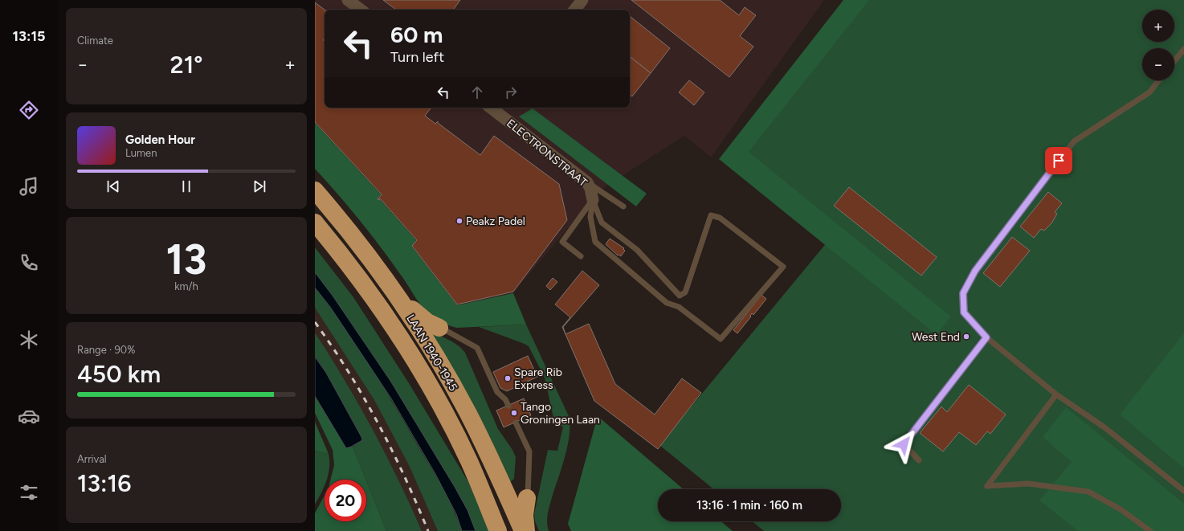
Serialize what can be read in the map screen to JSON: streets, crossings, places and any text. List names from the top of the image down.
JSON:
{
  "streets": {
    "highway": ["LAAN 1940-1945"],
    "street": ["ELECTRONSTRAAT"]
  },
  "places": [
    "Peakz Padel",
    "West End",
    "Spare Rib Express",
    "Tango Groningen Laan"
  ],
  "page": {
    "tabs": "13:15",
    "tile": [
      "Climate",
      ["13", "km/h"],
      ["Range · 90%", "450 km"],
      ["Arrival", "13:16"]
    ],
    "map_buttons": ["+", "−"],
    "turn": ["60 m", "Turn left"],
    "heat": ["−", "21°", "+"],
    "song": ["Golden Hour", "Lumen"],
    "limit": "20",
    "trip": "13:16 · 1 min · 160 m"
  }
}
